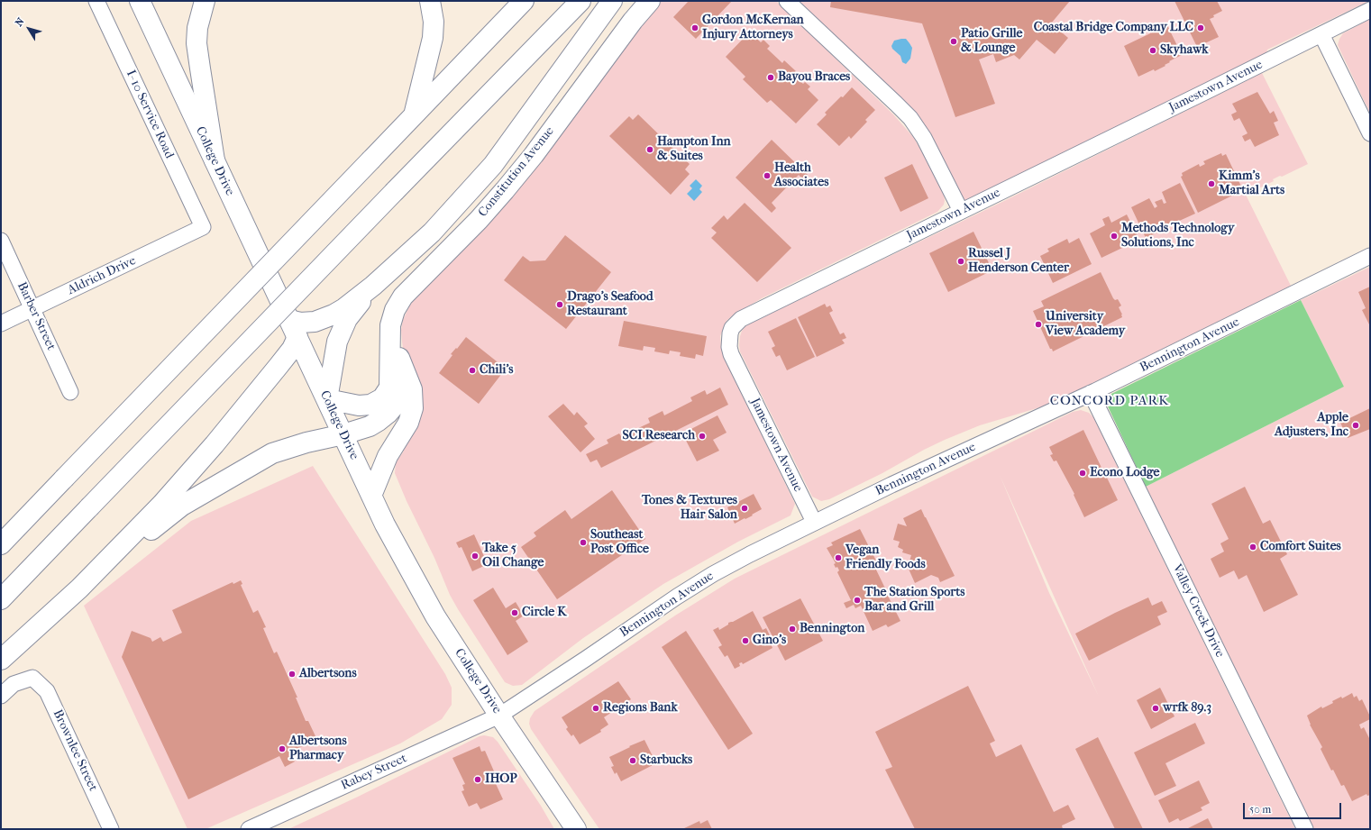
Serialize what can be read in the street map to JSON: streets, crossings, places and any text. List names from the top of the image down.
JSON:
{
  "streets": {
    "main road": ["College Drive", "Constitution Avenue"],
    "street": [
      "Jamestown Avenue",
      "I- 10 Service Road",
      "Aldrich Drive",
      "Barber Street",
      "Bennington Avenue",
      "Valley Creek Drive",
      "Brownlee Street",
      "Rabey Street"
    ]
  },
  "crossings": [
    ["Jamestown Avenue", "Bennington Avenue"],
    ["I- 10 Service Road", "Aldrich Drive"],
    ["College Drive", "Constitution Avenue"],
    ["College Drive", "Bennington Avenue"],
    ["College Drive", "Rabey Street"],
    ["Aldrich Drive", "Barber Street"],
    ["Bennington Avenue", "Valley Creek Drive"],
    ["Bennington Avenue", "Rabey Street"]
  ],
  "districts": ["CONCORD PARK"],
  "places": [
    "Gordon McKernan Injury Attorneys",
    "Coastal Bridge Company LLC",
    "Patio Grille & Lounge",
    "Skyhawk",
    "Bayou Braces",
    "Hampton Inn & Suites",
    "Health Associates",
    "Kimm's Martial Arts",
    "Methods Technology Solutions, Inc",
    "Russel J Henderson Center",
    "Drago's Seafood Restaurant",
    "University View Academy",
    "Chili's",
    "Apple Adjusters, Inc",
    "SCI Research",
    "Econo Lodge",
    "Tones & Textures Hair Salon",
    "Southeast Post Office",
    "Comfort Suites",
    "Take 5 Oil Change",
    "Vegan Friendly Foods",
    "The Station Sports Bar and Grill",
    "Circle K",
    "Bennington",
    "Gino's",
    "Albertsons",
    "Regions Bank",
    "wrfk 89.3",
    "Albertsons Pharmacy",
    "Starbucks",
    "IHOP"
  ],
  "scale_bar": "50 m",
  "north": "top left"
}
